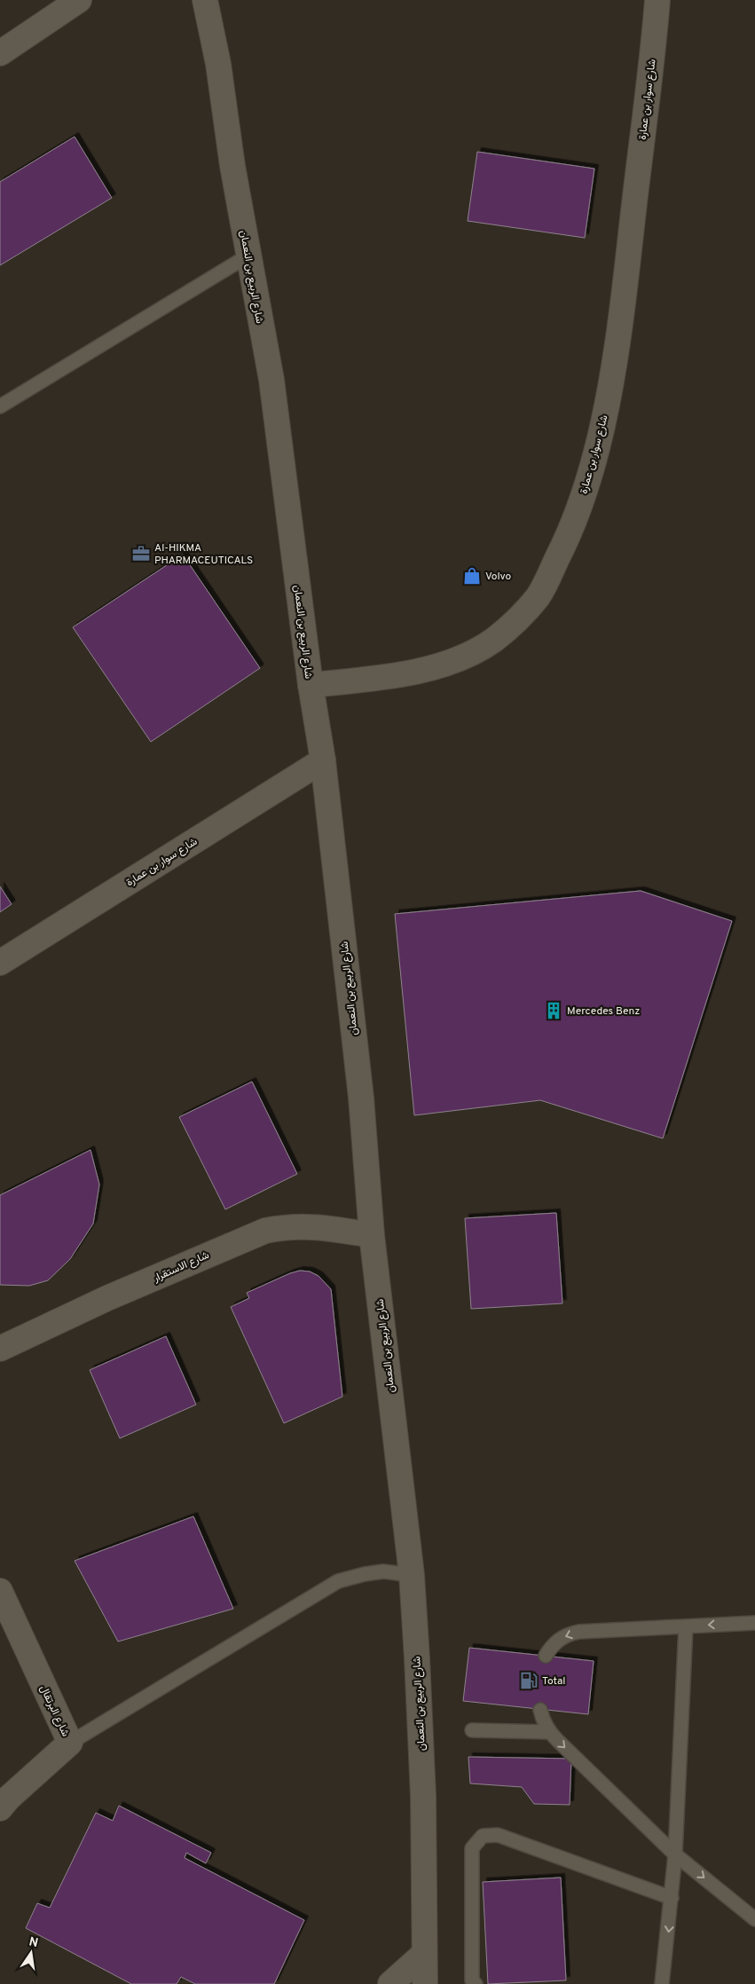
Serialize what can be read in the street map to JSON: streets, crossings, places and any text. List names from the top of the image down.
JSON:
{
  "streets": {
    "street": [
      "شارع سوار بن عمارة",
      "شارع الربيع بن النعمان",
      "شارع الاستقرار",
      "شارع البرتقال"
    ]
  },
  "crossings": [
    ["شارع سوار بن عمارة", "شارع الربيع بن النعمان"],
    ["شارع الربيع بن النعمان", "شارع الاستقرار"]
  ],
  "places": {
    "office": ["Al-HIKMA PHARMACEUTICALS"],
    "shop": ["Volvo"],
    "building": ["Mercedes Benz"],
    "fuel station": ["Total"]
  },
  "north": "top"
}
